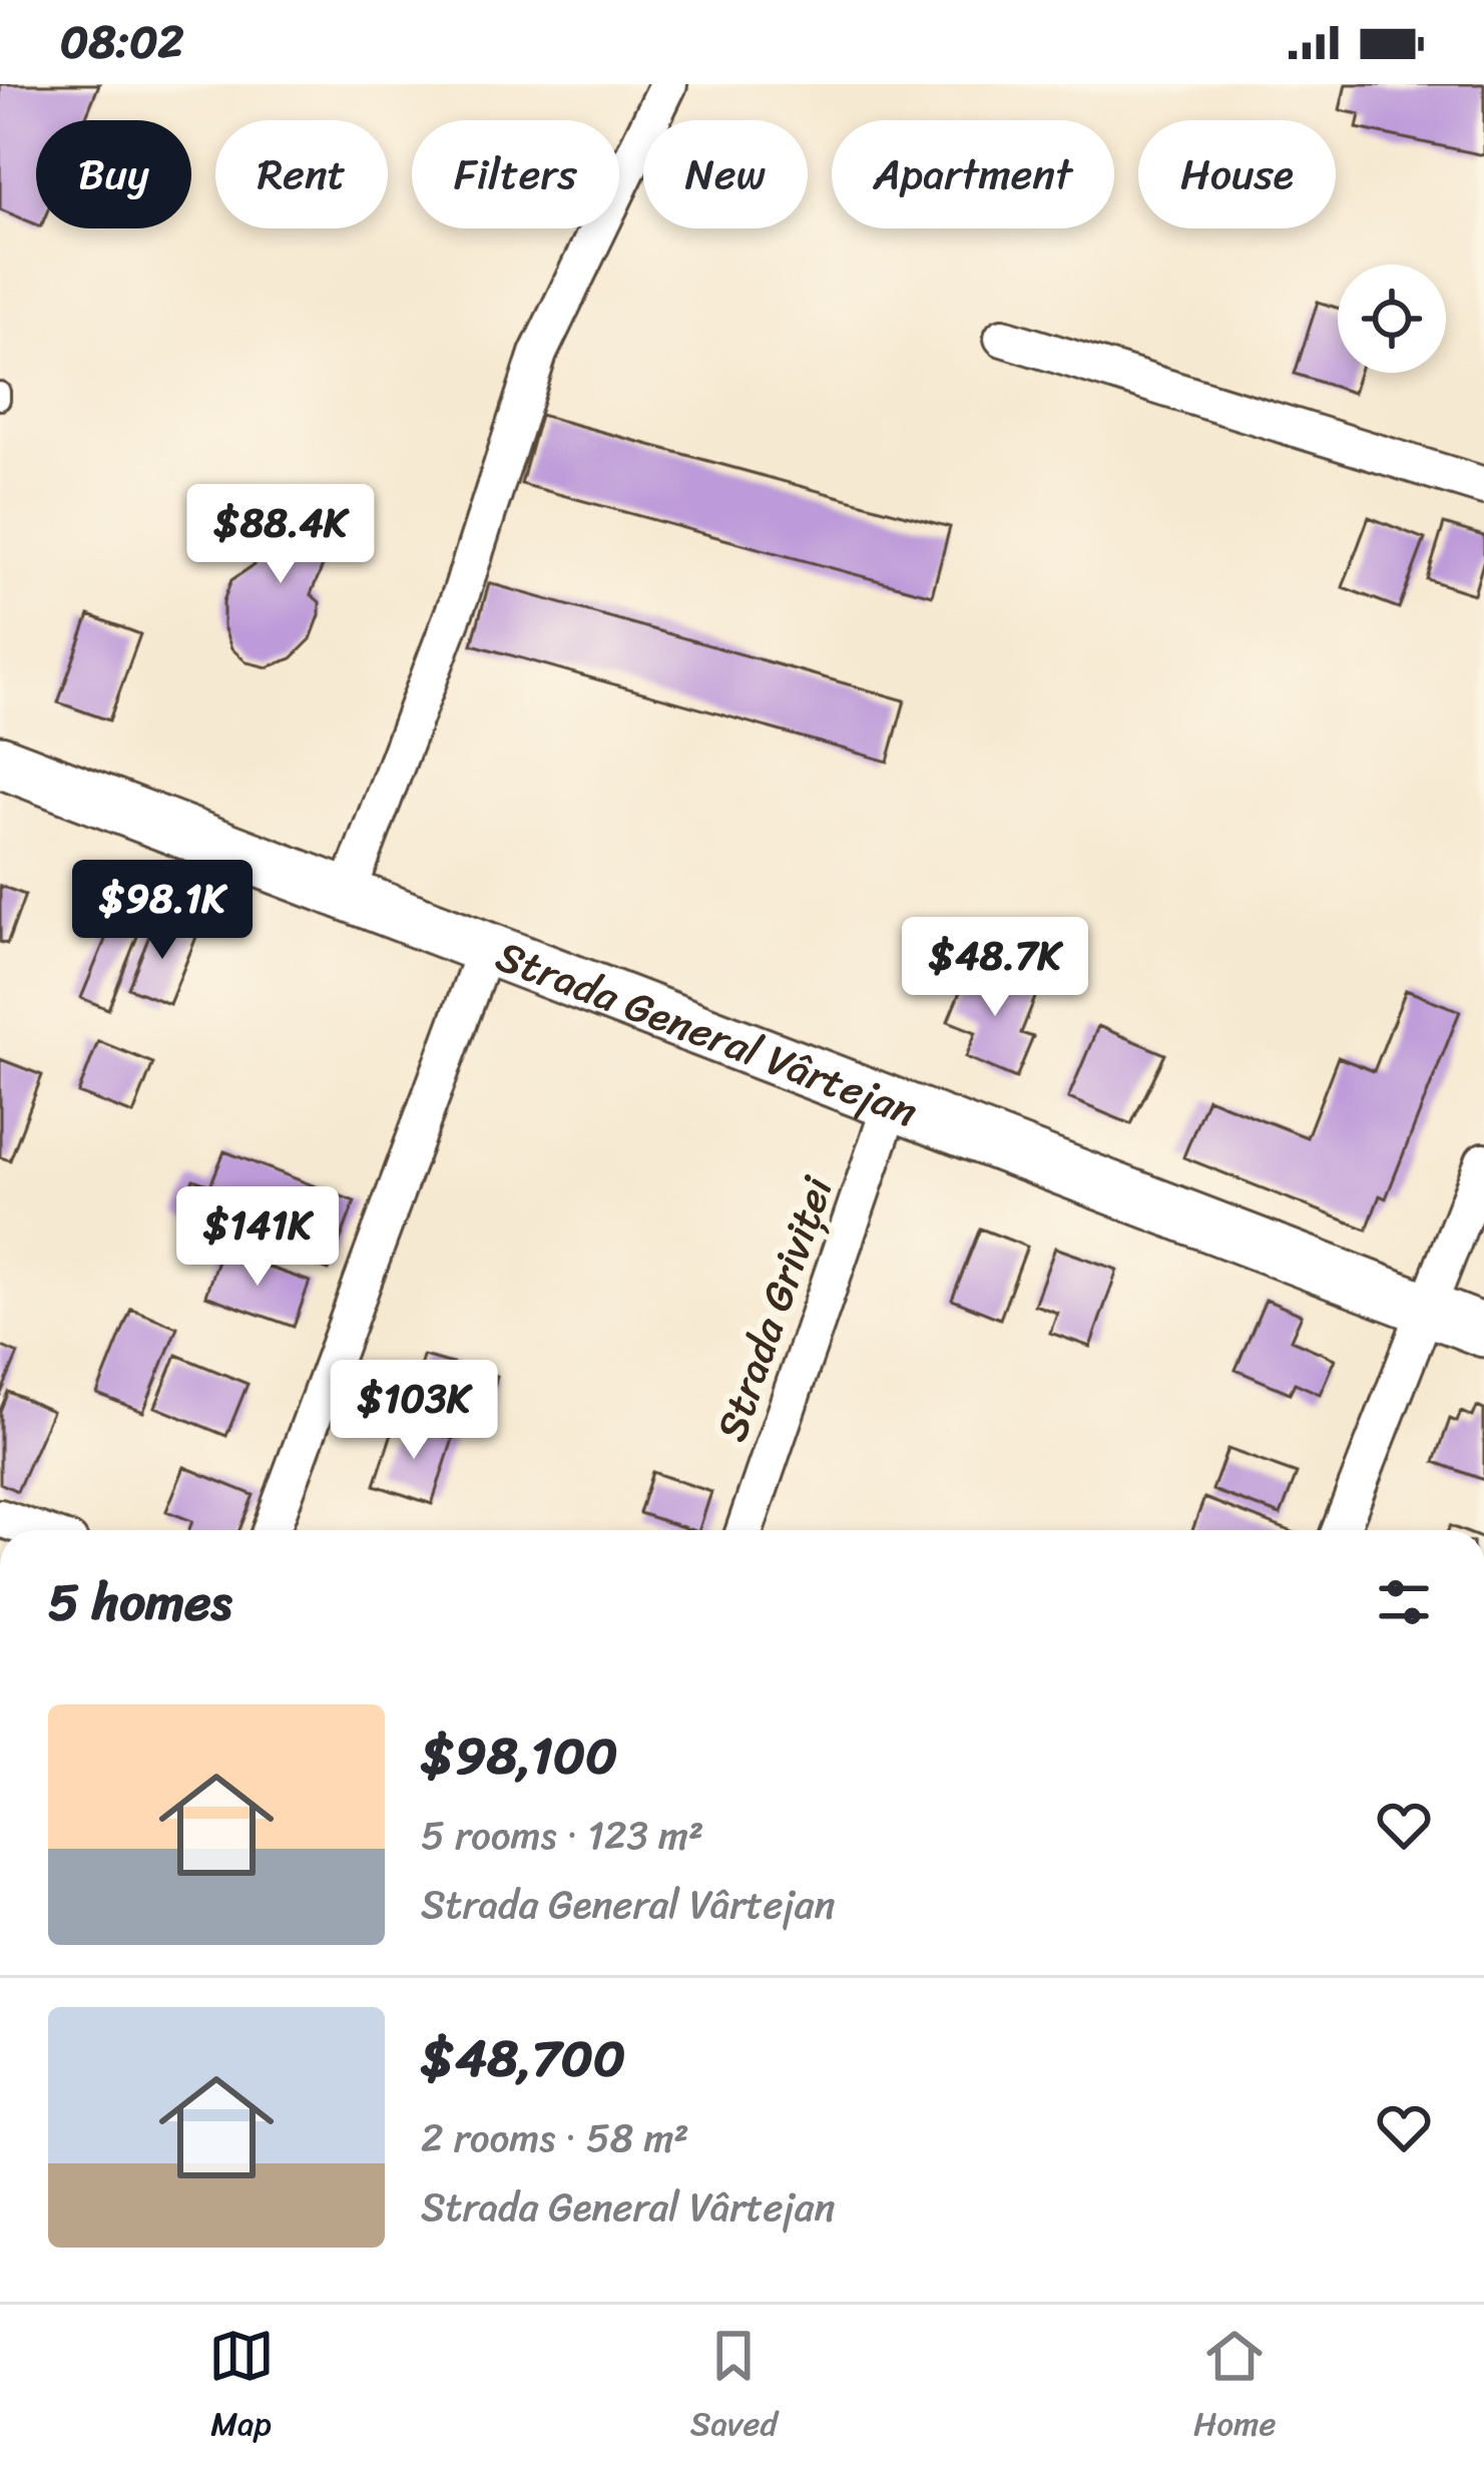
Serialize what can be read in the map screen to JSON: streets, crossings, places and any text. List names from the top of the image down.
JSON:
{
  "streets": {
    "street": ["Strada General Vârtejan", "Strada Griviței"]
  },
  "crossings": [
    ["Strada General Vârtejan", "Strada Griviței"]
  ],
  "page": {
    "status": "08:02",
    "chip": [
      "Buy",
      "Rent",
      "Filters",
      "New",
      "Apartment",
      "House"
    ],
    "price": [
      "$88.4K",
      "$98.1K",
      "$48.7K",
      "$141K",
      "$103K"
    ],
    "heading": "5 homes",
    "list": [
      {
        "name": "$98,100",
        "note": "5 rooms · 123 m² · Strada General Vârtejan"
      },
      {
        "name": "$48,700",
        "note": "2 rooms · 58 m² · Strada General Vârtejan"
      }
    ],
    "tabs": ["Map", "Saved", "Home"]
  }
}
